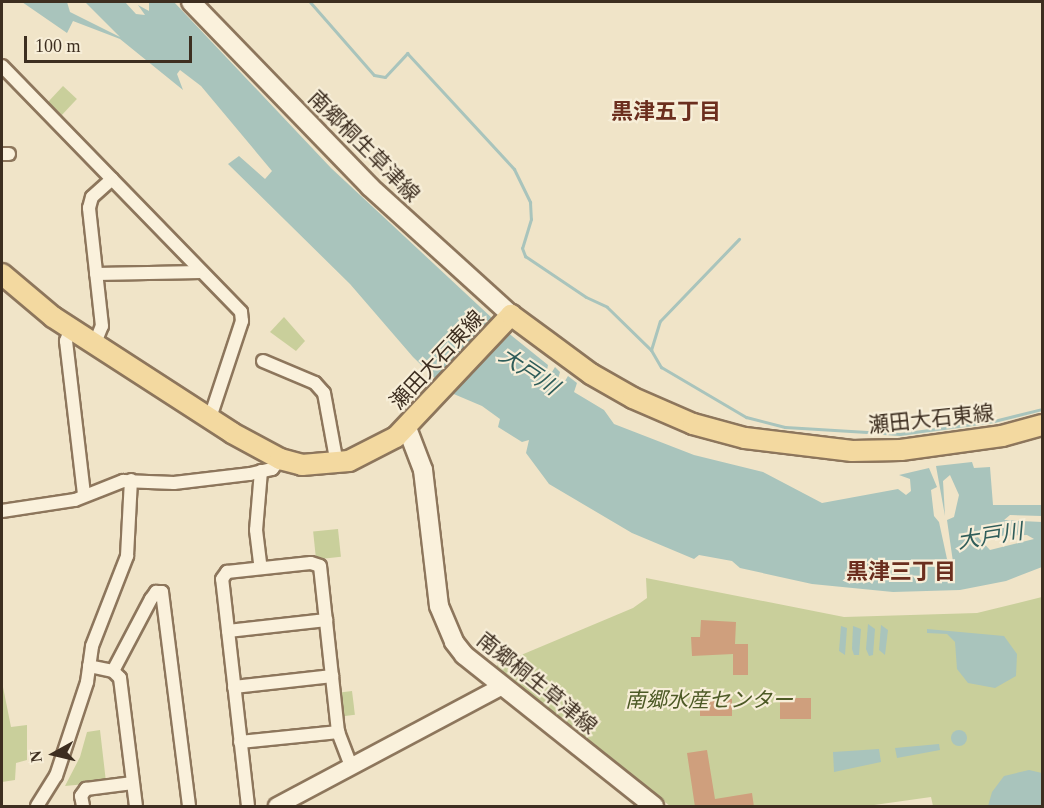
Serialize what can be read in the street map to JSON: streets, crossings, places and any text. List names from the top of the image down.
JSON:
{
  "streets": {
    "main road": ["南郷桐生草津線", "瀬田大石東線"]
  },
  "crossings": [
    ["南郷桐生草津線", "瀬田大石東線"]
  ],
  "districts": ["黒津五丁目", "黒津三丁目"],
  "water": ["大戸川"],
  "parks": ["南郷水産センター"],
  "scale_bar": "100 m",
  "north": "left"
}
